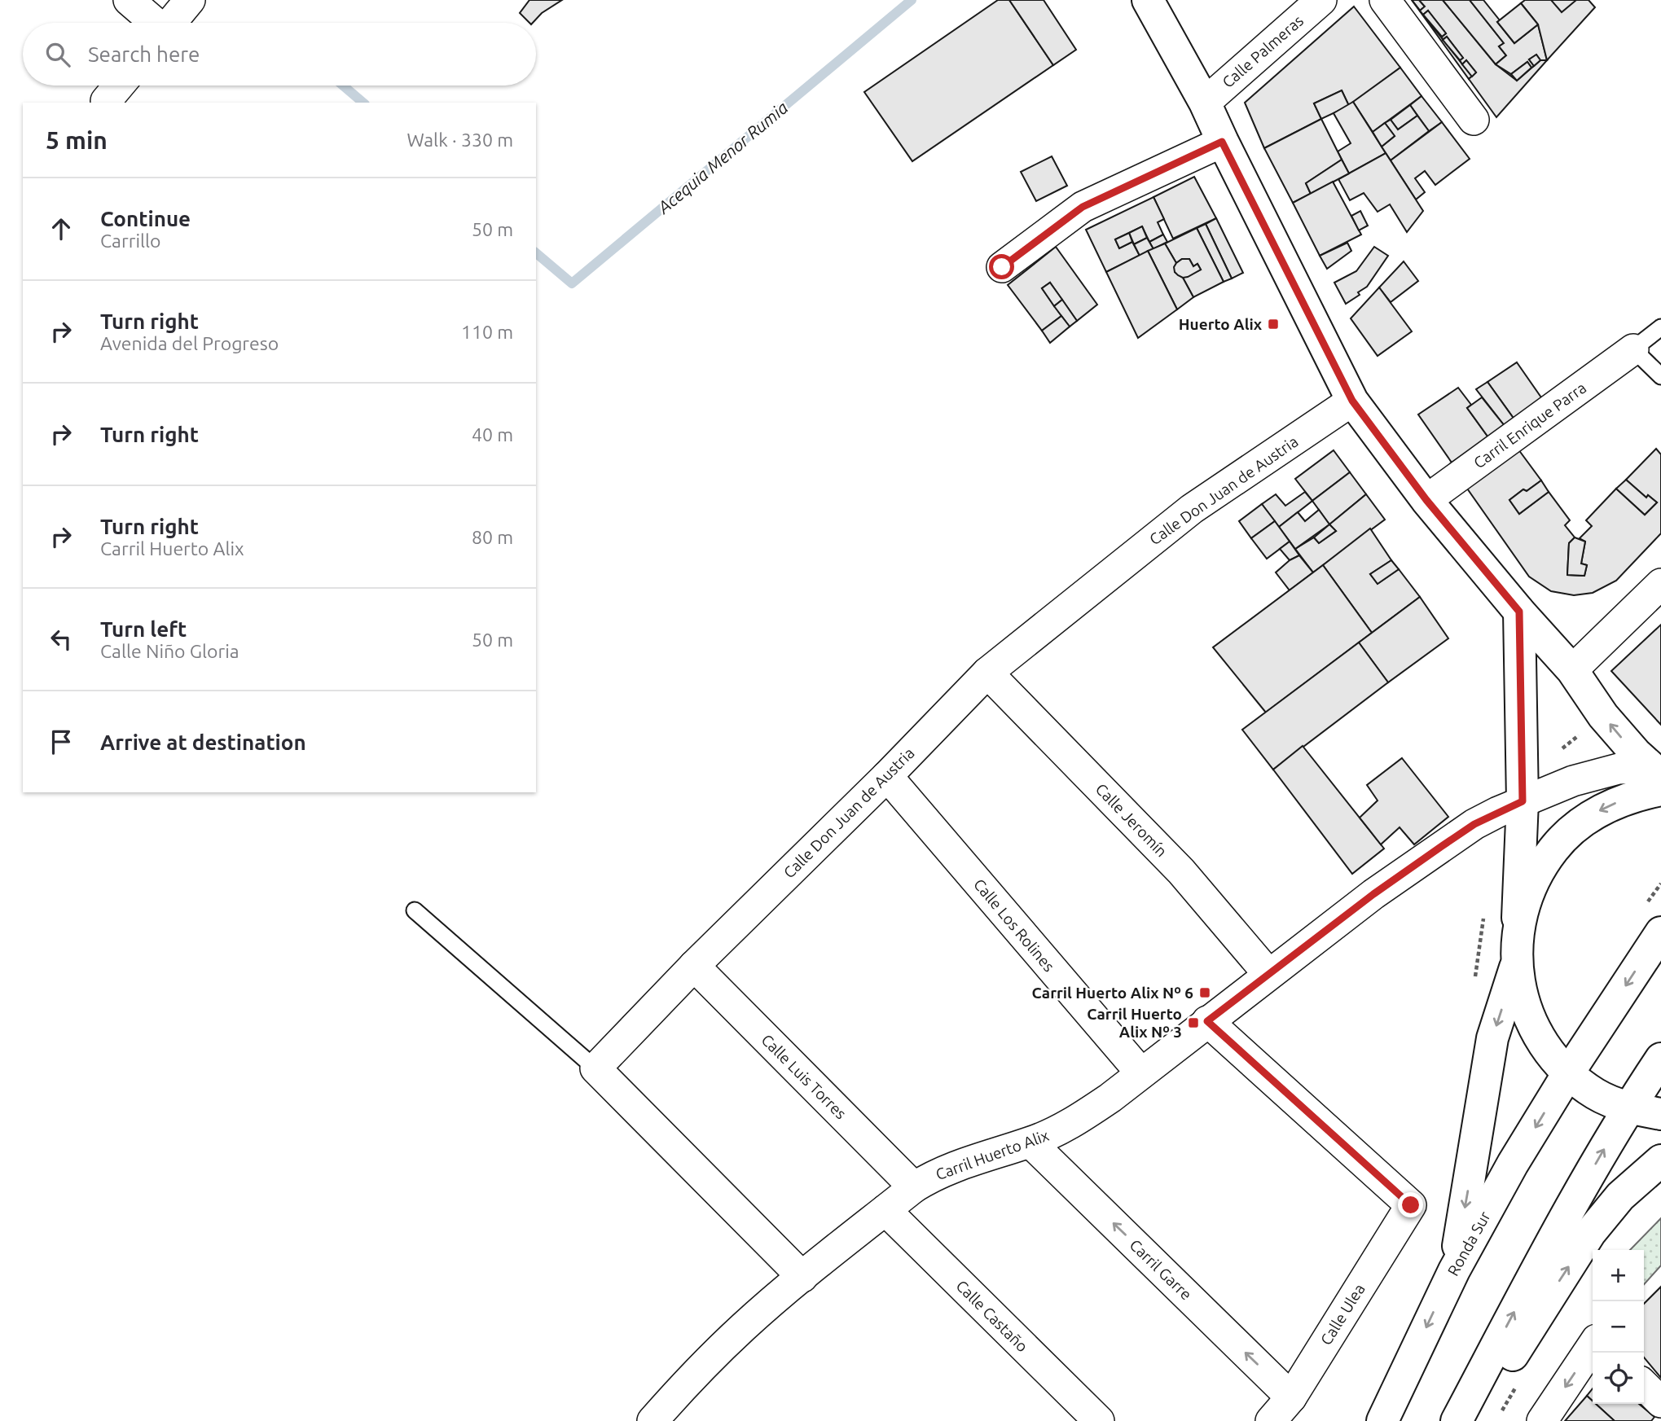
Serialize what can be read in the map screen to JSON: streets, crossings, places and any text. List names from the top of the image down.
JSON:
{
  "streets": {
    "main road": ["Ronda Sur"],
    "street": [
      "Calle Palmeras",
      "Carril Enrique Parra",
      "Calle Don Juan de Austria",
      "Calle Jeromín",
      "Calle Los Rolines",
      "Calle Luis Torres",
      "Carril Huerto Alix",
      "Carril Garre",
      "Calle Ulea",
      "Calle Castaño"
    ]
  },
  "crossings": [
    ["Calle Don Juan de Austria", "Calle Jeromín"],
    ["Calle Don Juan de Austria", "Calle Los Rolines"],
    ["Calle Don Juan de Austria", "Calle Luis Torres"],
    ["Calle Jeromín", "Carril Huerto Alix"],
    ["Calle Los Rolines", "Carril Huerto Alix"],
    ["Calle Luis Torres", "Carril Huerto Alix"],
    ["Carril Huerto Alix", "Carril Garre"],
    ["Carril Huerto Alix", "Calle Ulea"],
    ["Carril Huerto Alix", "Calle Castaño"],
    ["Carril Garre", "Calle Ulea"]
  ],
  "one_way": ["Carril Garre"],
  "water": ["Acequia Menor Rumia"],
  "places": {
    "transit": ["Huerto Alix", "Carril Huerto Alix Nº 6", "Carril Huerto Alix Nº 3"]
  },
  "page": {
    "search": "Search here",
    "heading": ["5 min", "Walk · 330 m"],
    "list": [
      ["Continue", "Carrillo", "50 m"],
      ["Turn right", "Avenida del Progreso", "110 m"],
      ["Turn right", "40 m"],
      ["Turn right", "Carril Huerto Alix", "80 m"],
      ["Turn left", "Calle Niño Gloria", "50 m"],
      "Arrive at destination"
    ],
    "map_buttons": ["+", "−"]
  }
}
